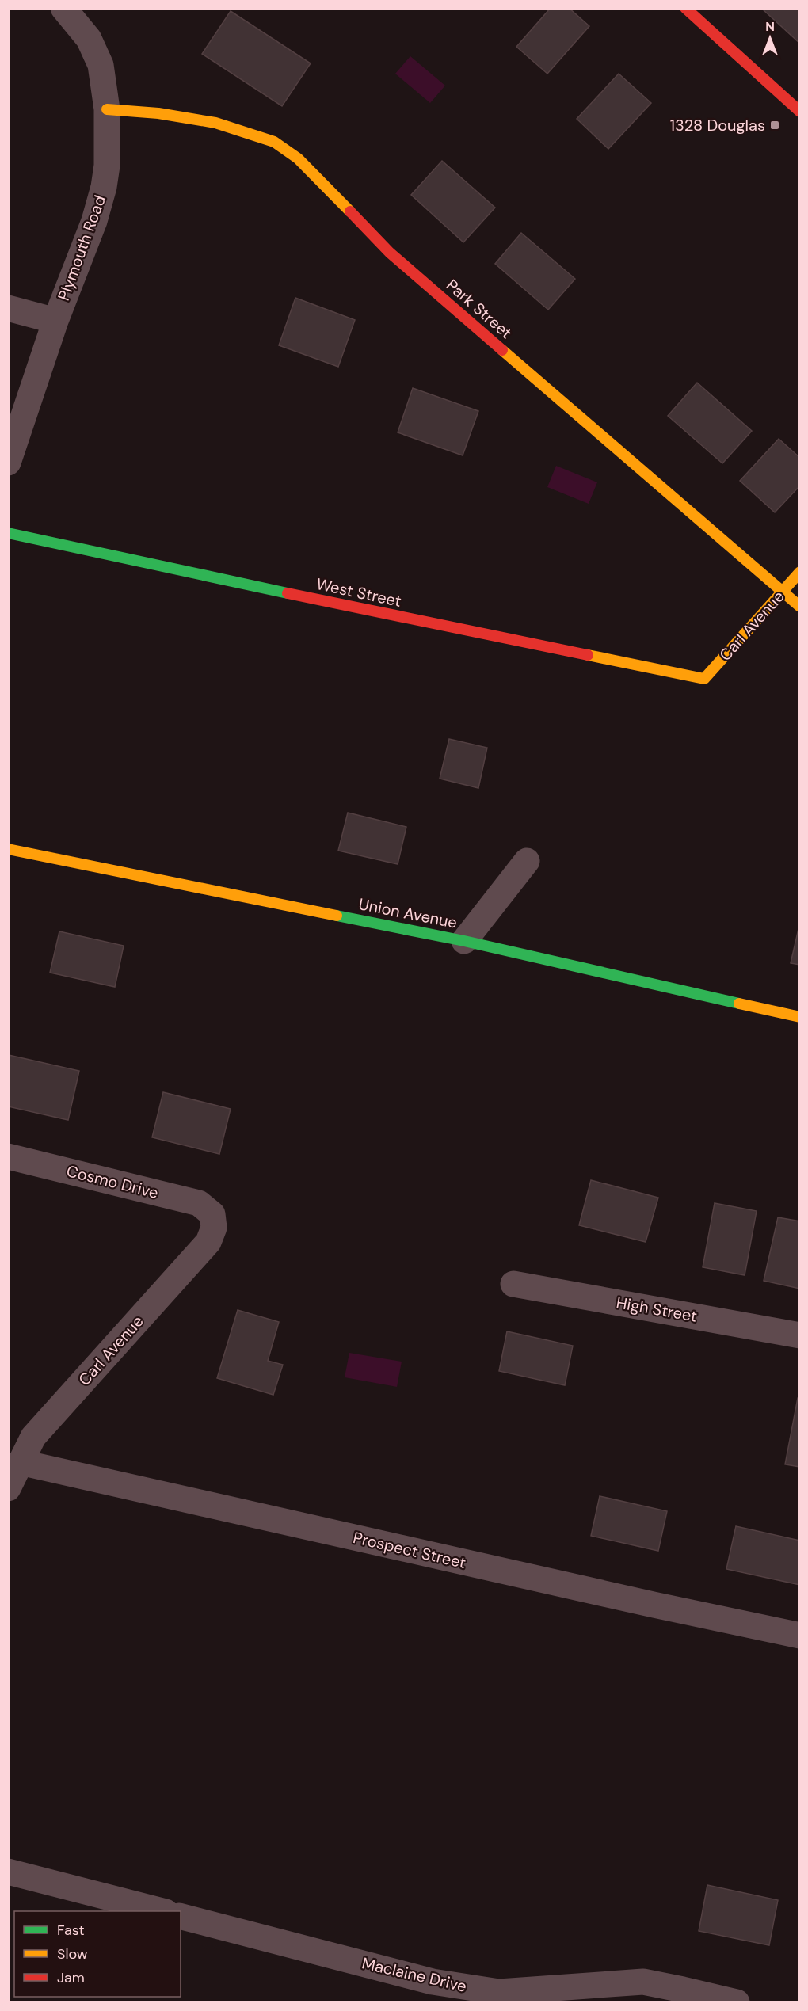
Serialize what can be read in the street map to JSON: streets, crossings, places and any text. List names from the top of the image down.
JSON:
{
  "streets": {
    "street": [
      "Plymouth Road",
      "Park Street",
      "West Street",
      "Carl Avenue",
      "Union Avenue",
      "Cosmo Drive",
      "High Street",
      "Prospect Street",
      "Maclaine Drive"
    ]
  },
  "crossings": [
    ["Plymouth Road", "Park Street"],
    ["Park Street", "Carl Avenue"],
    ["West Street", "Carl Avenue"],
    ["Carl Avenue", "Cosmo Drive"],
    ["Carl Avenue", "Prospect Street"]
  ],
  "places": {
    "transit": ["1328 Douglas"]
  },
  "legend": ["Fast", "Slow", "Jam"],
  "north": "top"
}
